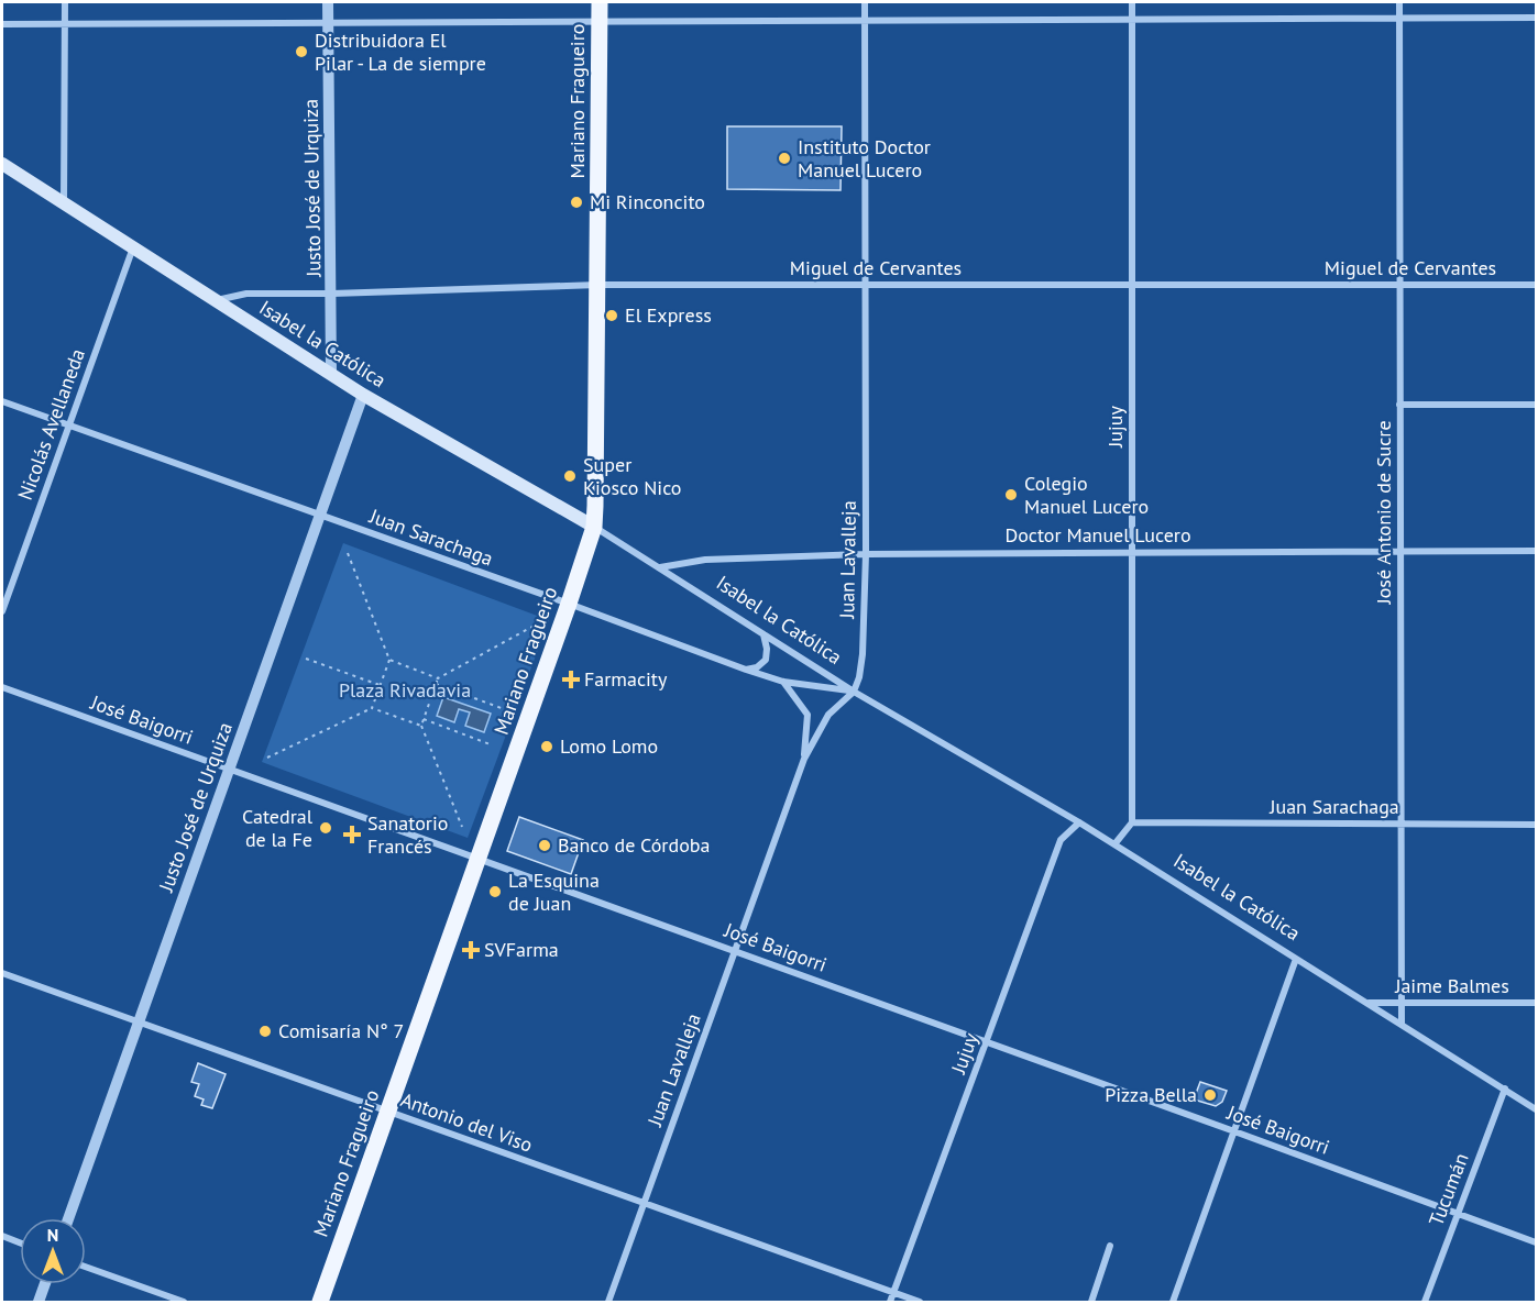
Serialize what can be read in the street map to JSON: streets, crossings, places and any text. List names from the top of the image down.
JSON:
{
  "streets": {
    "main road": ["Mariano Fragueiro", "Isabel la Católica"],
    "street": [
      "Justo José de Urquiza",
      "Miguel de Cervantes",
      "Nicolás Avellaneda",
      "Jujuy",
      "José Antonio de Sucre",
      "Doctor Manuel Lucero",
      "Juan Sarachaga",
      "Juan Lavalleja",
      "José Baigorri",
      "Jaime Balmes",
      "Antonio del Viso",
      "Tucumán"
    ]
  },
  "crossings": [
    ["Mariano Fragueiro", "Miguel de Cervantes"],
    ["Mariano Fragueiro", "Isabel la Católica"],
    ["Mariano Fragueiro", "Juan Sarachaga"],
    ["Mariano Fragueiro", "José Baigorri"],
    ["Mariano Fragueiro", "Antonio del Viso"],
    ["Justo José de Urquiza", "Miguel de Cervantes"],
    ["Justo José de Urquiza", "Isabel la Católica"],
    ["Justo José de Urquiza", "Juan Sarachaga"],
    ["Justo José de Urquiza", "José Baigorri"],
    ["Justo José de Urquiza", "Antonio del Viso"],
    ["Miguel de Cervantes", "Isabel la Católica"],
    ["Miguel de Cervantes", "Jujuy"],
    ["Miguel de Cervantes", "José Antonio de Sucre"],
    ["Miguel de Cervantes", "Juan Lavalleja"],
    ["Isabel la Católica", "Nicolás Avellaneda"],
    ["Isabel la Católica", "Jujuy"],
    ["Isabel la Católica", "José Antonio de Sucre"],
    ["Isabel la Católica", "Doctor Manuel Lucero"],
    ["Isabel la Católica", "Juan Sarachaga"],
    ["Isabel la Católica", "Juan Lavalleja"],
    ["Isabel la Católica", "Jaime Balmes"],
    ["Isabel la Católica", "Tucumán"],
    ["Nicolás Avellaneda", "Juan Sarachaga"],
    ["Jujuy", "Doctor Manuel Lucero"],
    ["Jujuy", "Juan Sarachaga"],
    ["Jujuy", "José Baigorri"],
    ["Jujuy", "Antonio del Viso"],
    ["José Antonio de Sucre", "Doctor Manuel Lucero"],
    ["José Antonio de Sucre", "Juan Sarachaga"],
    ["José Antonio de Sucre", "Jaime Balmes"],
    ["Doctor Manuel Lucero", "Juan Lavalleja"],
    ["Juan Sarachaga", "Juan Lavalleja"],
    ["Juan Lavalleja", "José Baigorri"],
    ["Juan Lavalleja", "Antonio del Viso"],
    ["José Baigorri", "Tucumán"]
  ],
  "parks": ["Plaza Rivadavia"],
  "places": {
    "other": [
      "Distribuidora El Pilar - La de siempre",
      "Instituto Doctor Manuel Lucero",
      "Mi Rinconcito",
      "El Express",
      "Super Kiosco Nico",
      "Colegio Manuel Lucero",
      "Lomo Lomo",
      "Catedral de la Fe",
      "Banco de Córdoba",
      "La Esquina de Juan",
      "Comisaría N° 7",
      "Pizza Bella"
    ],
    "health": ["Farmacity", "Sanatorio Francés", "SVFarma"]
  },
  "north": "top"
}
